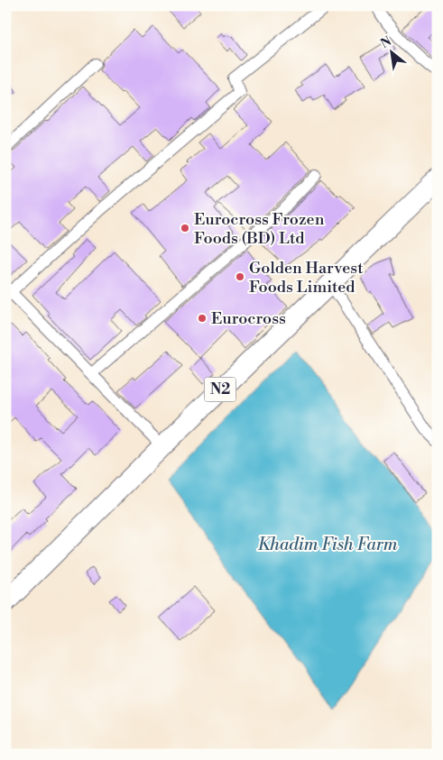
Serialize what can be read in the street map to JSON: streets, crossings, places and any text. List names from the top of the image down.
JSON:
{
  "streets": {
    "highway": ["N2"]
  },
  "water": ["Khadim Fish Farm"],
  "places": ["Eurocross Frozen Foods (BD) Ltd", "Golden Harvest Foods Limited", "Eurocross"],
  "north": "top left"
}
